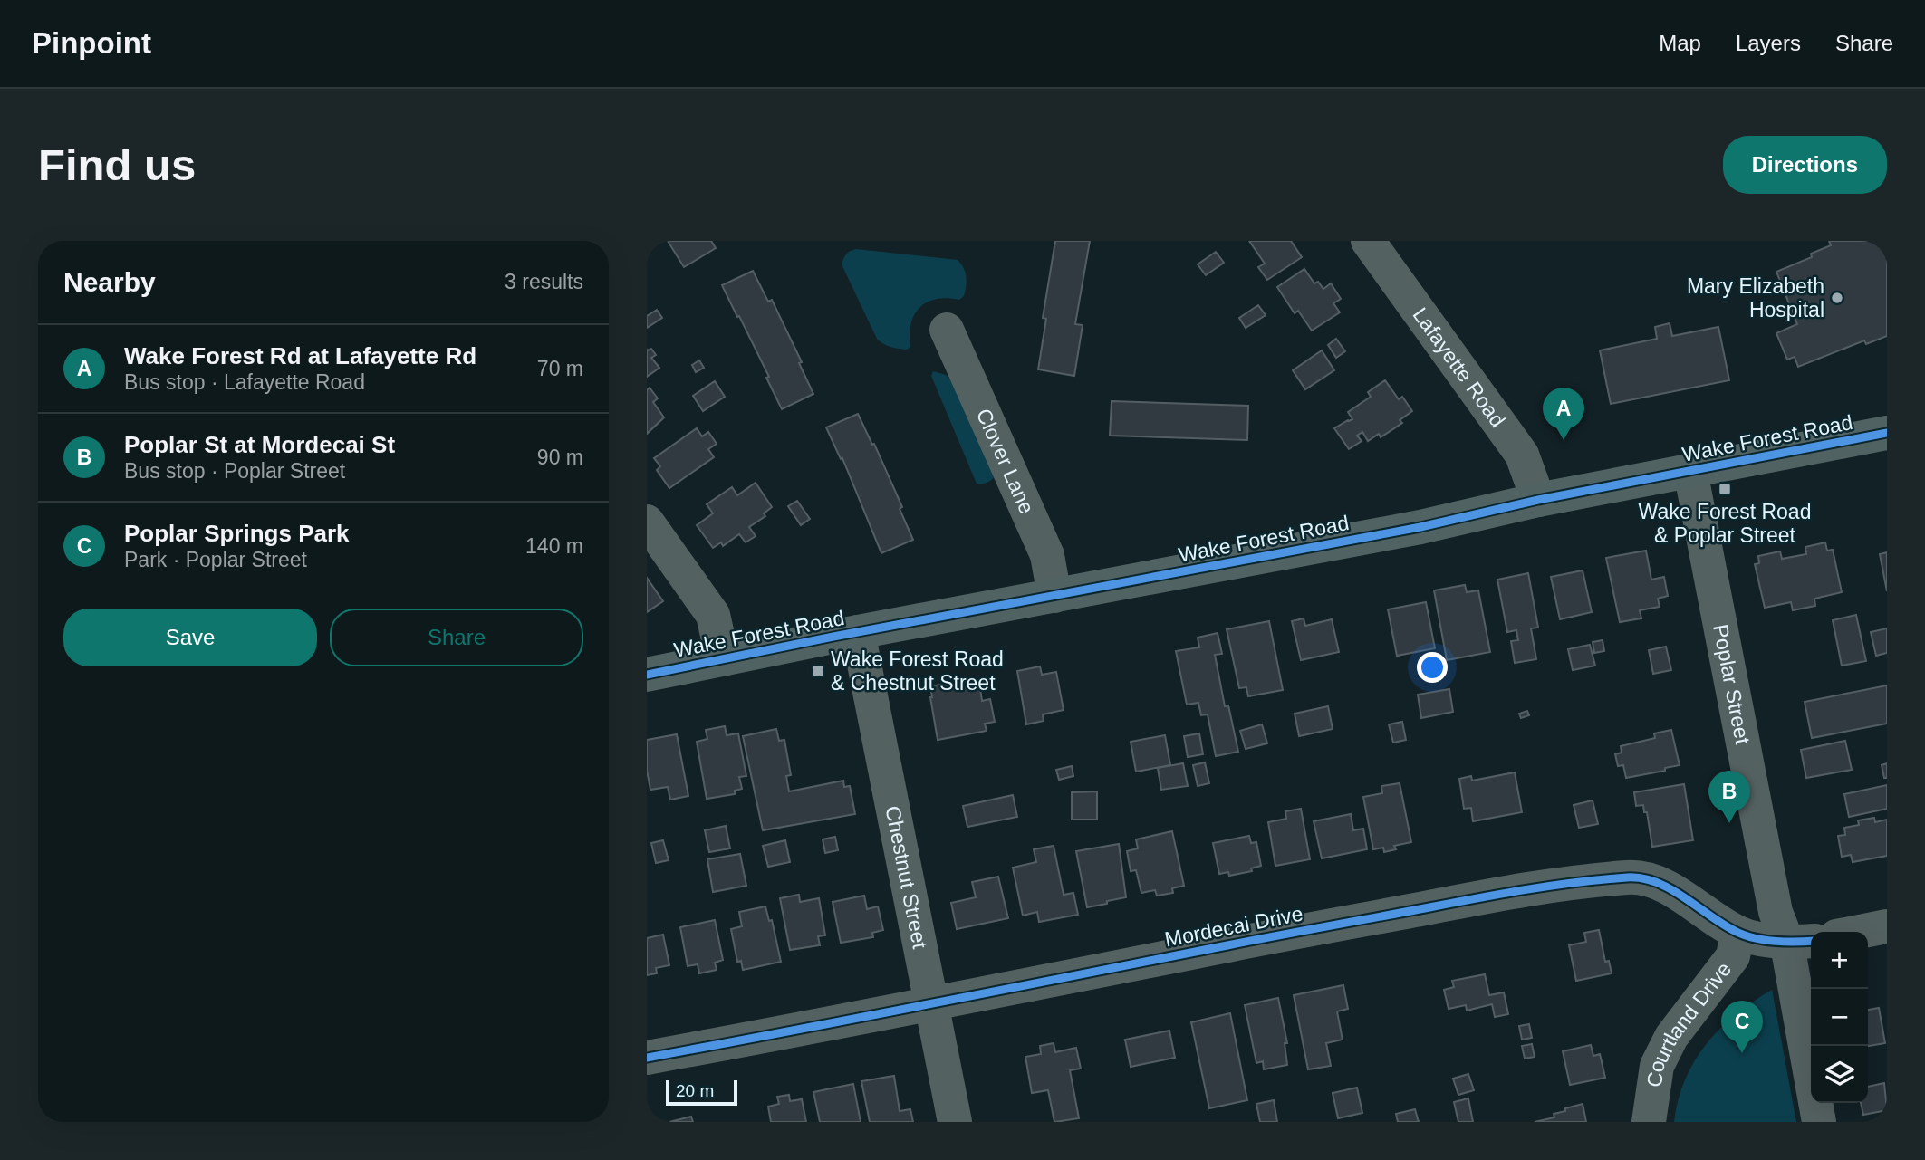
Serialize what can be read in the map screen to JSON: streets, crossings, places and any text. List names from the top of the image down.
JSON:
{
  "streets": {
    "main road": ["Wake Forest Road"],
    "street": [
      "Lafayette Road",
      "Clover Lane",
      "Poplar Street",
      "Chestnut Street",
      "Mordecai Drive",
      "Courtland Drive"
    ]
  },
  "crossings": [
    ["Lafayette Road", "Wake Forest Road"],
    ["Wake Forest Road", "Clover Lane"],
    ["Wake Forest Road", "Poplar Street"],
    ["Wake Forest Road", "Chestnut Street"],
    ["Poplar Street", "Mordecai Drive"],
    ["Chestnut Street", "Mordecai Drive"],
    ["Mordecai Drive", "Courtland Drive"]
  ],
  "places": {
    "other": ["Mary Elizabeth Hospital"],
    "transit": ["Wake Forest Road & Poplar Street", "Wake Forest Road & Chestnut Street"]
  },
  "scale_bar": "20 m",
  "page": {
    "header": "Pinpoint",
    "nav": ["Map", "Layers", "Share"],
    "buttons": [
      "Directions",
      ["Save", "Share"]
    ],
    "title": "Find us",
    "heading": ["Nearby", "3 results"],
    "list": [
      {
        "mark": "A",
        "name": "Wake Forest Rd at Lafayette Rd",
        "note": "Bus stop · Lafayette Road",
        "value": "70 m"
      },
      {
        "mark": "B",
        "name": "Poplar St at Mordecai St",
        "note": "Bus stop · Poplar Street",
        "value": "90 m"
      },
      {
        "mark": "C",
        "name": "Poplar Springs Park",
        "note": "Park · Poplar Street",
        "value": "140 m"
      }
    ],
    "pins": ["A", "B", "C"],
    "map_buttons": ["+", "−"],
    "scale": "20 m"
  }
}
